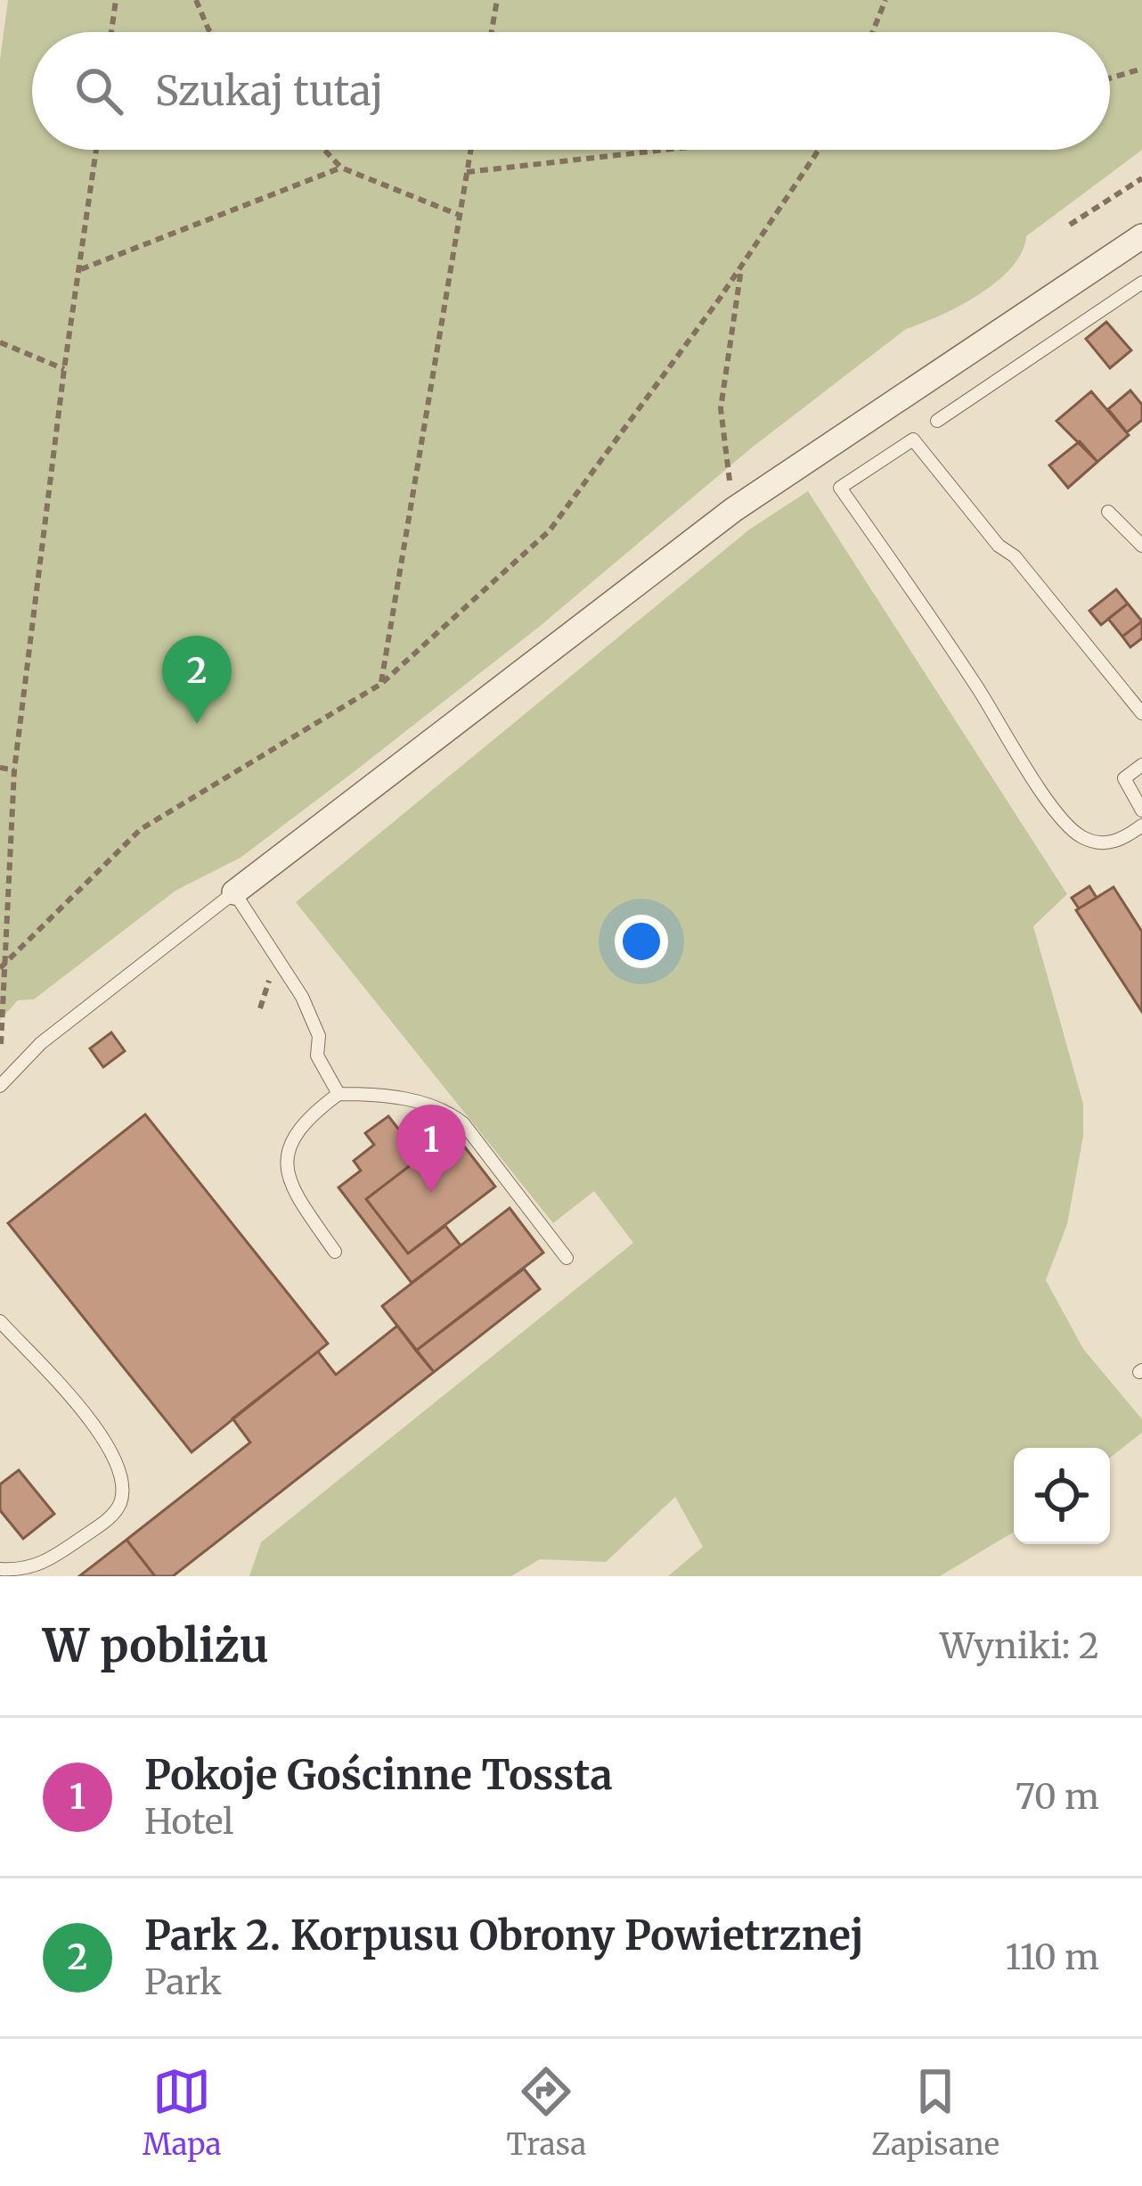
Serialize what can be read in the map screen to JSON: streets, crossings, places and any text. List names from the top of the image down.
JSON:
{
  "page": {
    "search": "Szukaj tutaj",
    "pins": ["2", "1"],
    "heading": ["W pobliżu", "Wyniki: 2"],
    "list": [
      {
        "mark": "1",
        "name": "Pokoje Gościnne Tossta",
        "note": "Hotel",
        "value": "70 m"
      },
      {
        "mark": "2",
        "name": "Park 2. Korpusu Obrony Powietrznej",
        "note": "Park",
        "value": "110 m"
      }
    ],
    "nav": ["Mapa", "Trasa", "Zapisane"]
  }
}
